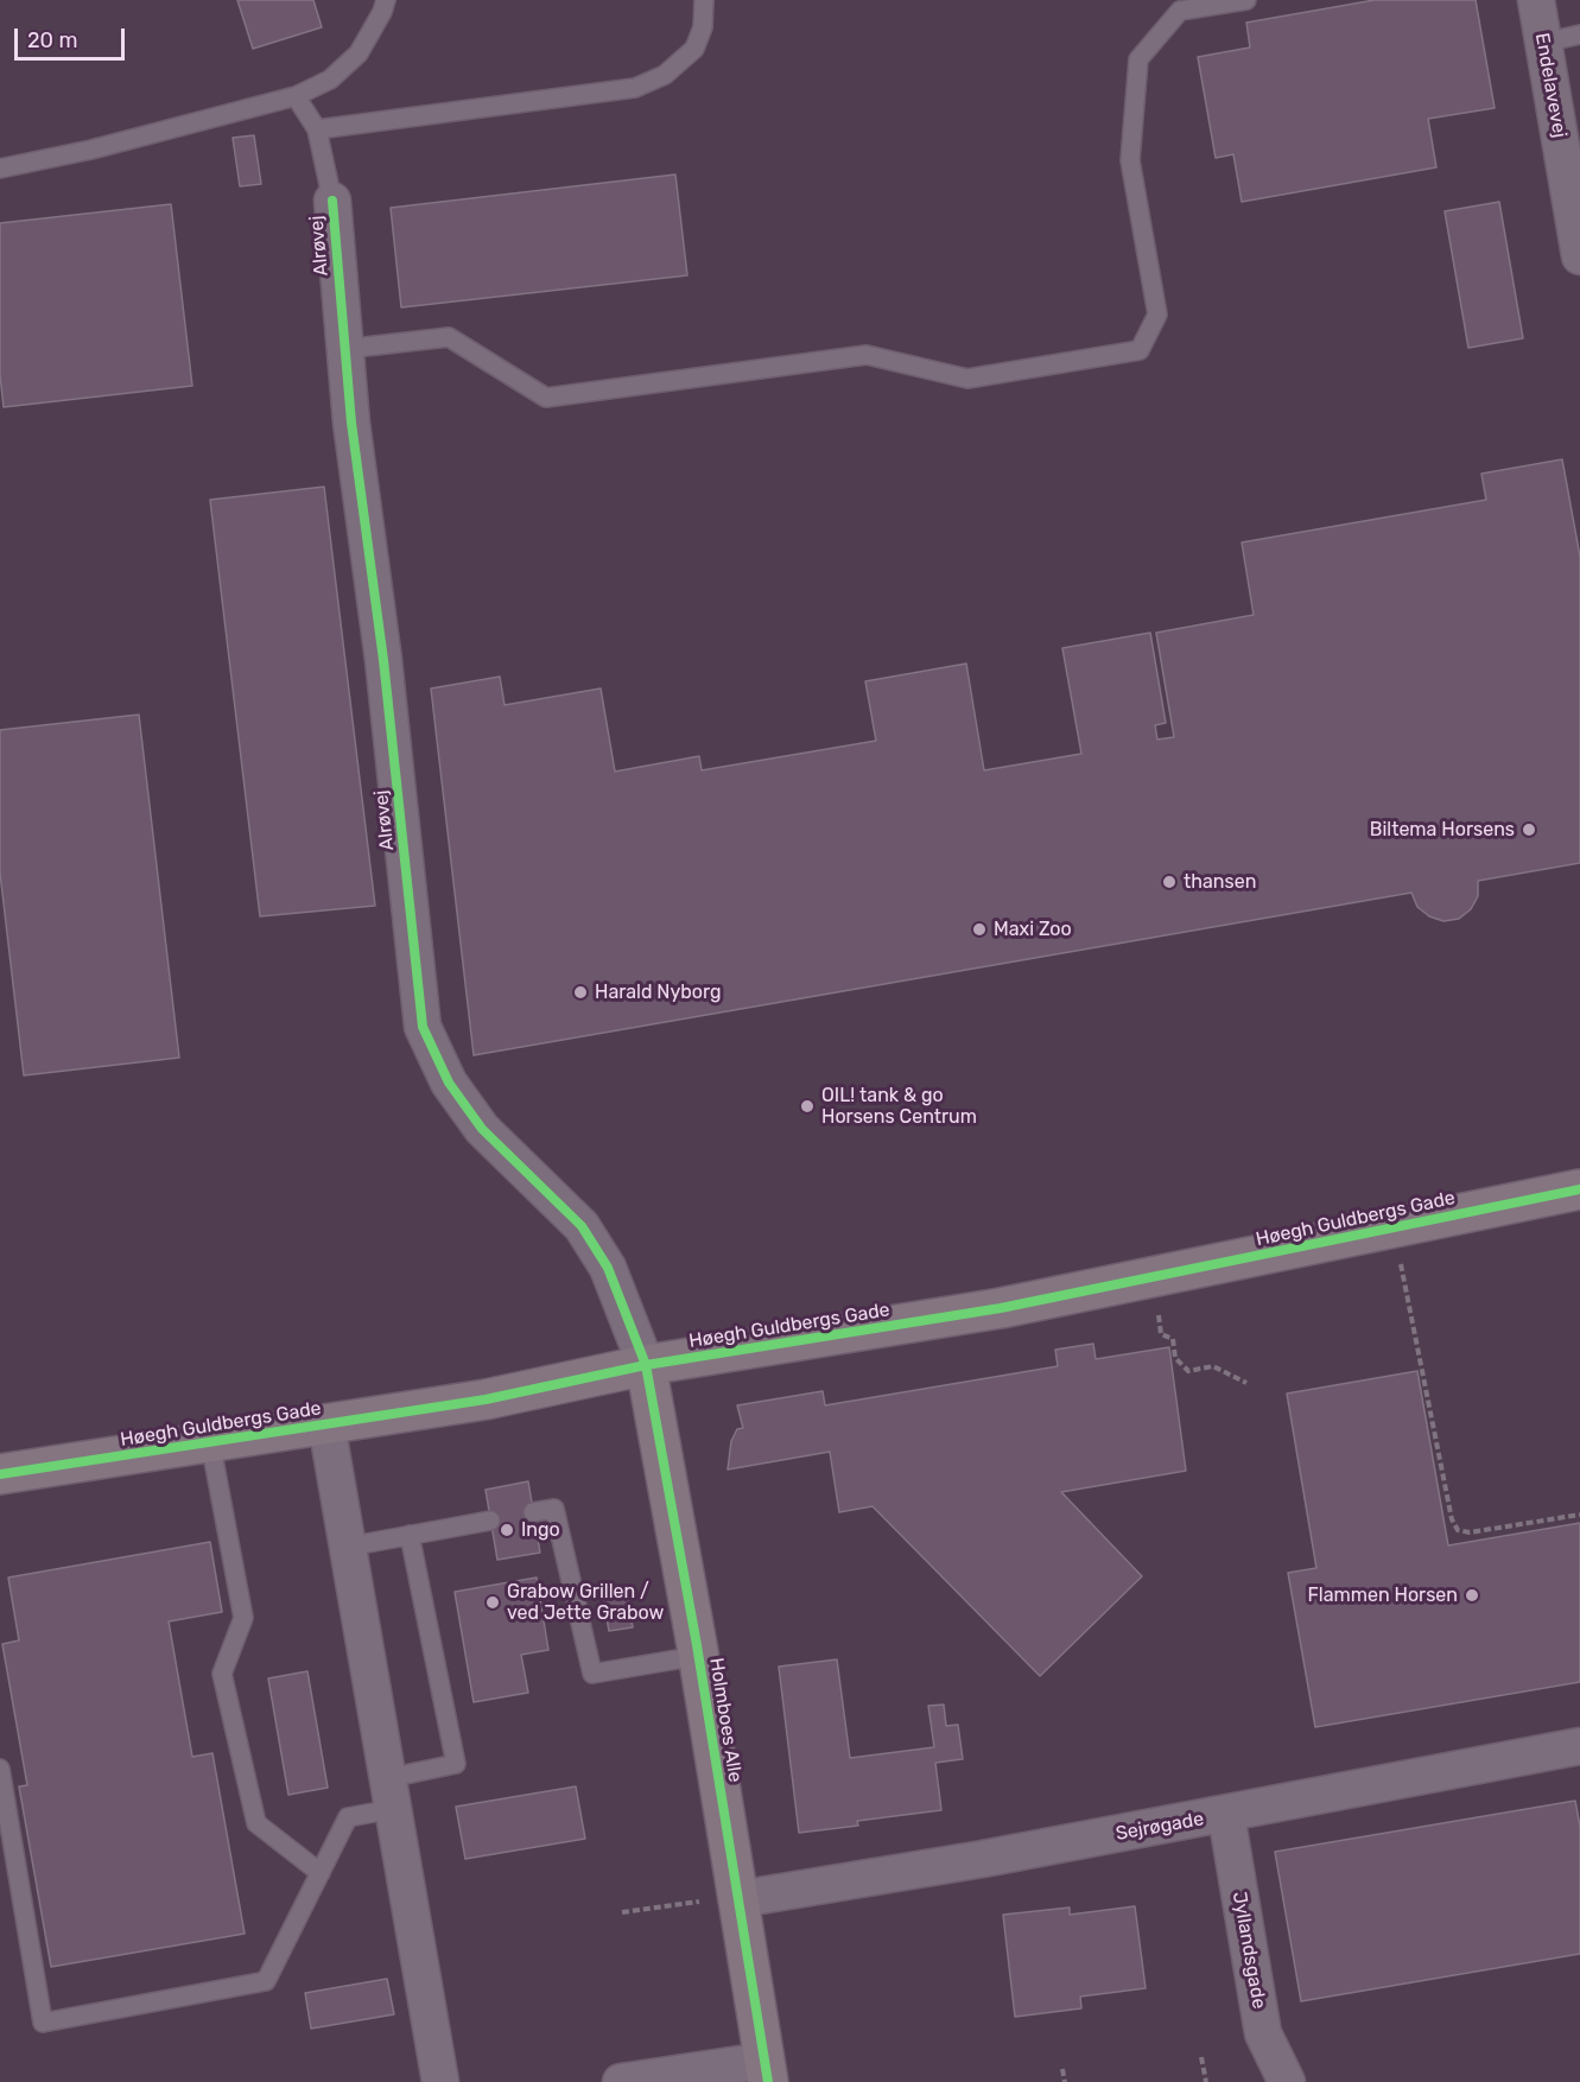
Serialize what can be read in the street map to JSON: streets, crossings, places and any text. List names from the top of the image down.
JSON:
{
  "streets": {
    "street": [
      "Endelavevej",
      "Alrøvej",
      "Høegh Guldbergs Gade",
      "Holmboes Alle",
      "Sejrøgade",
      "Jyllandsgade"
    ]
  },
  "crossings": [
    ["Alrøvej", "Høegh Guldbergs Gade"],
    ["Alrøvej", "Holmboes Alle"],
    ["Høegh Guldbergs Gade", "Holmboes Alle"],
    ["Holmboes Alle", "Sejrøgade"],
    ["Sejrøgade", "Jyllandsgade"]
  ],
  "places": [
    "Biltema Horsens",
    "thansen",
    "Maxi Zoo",
    "Harald Nyborg",
    "OIL! tank & go Horsens Centrum",
    "Ingo",
    "Flammen Horsen",
    "Grabow Grillen / ved Jette Grabow"
  ],
  "scale_bar": "20 m"
}
